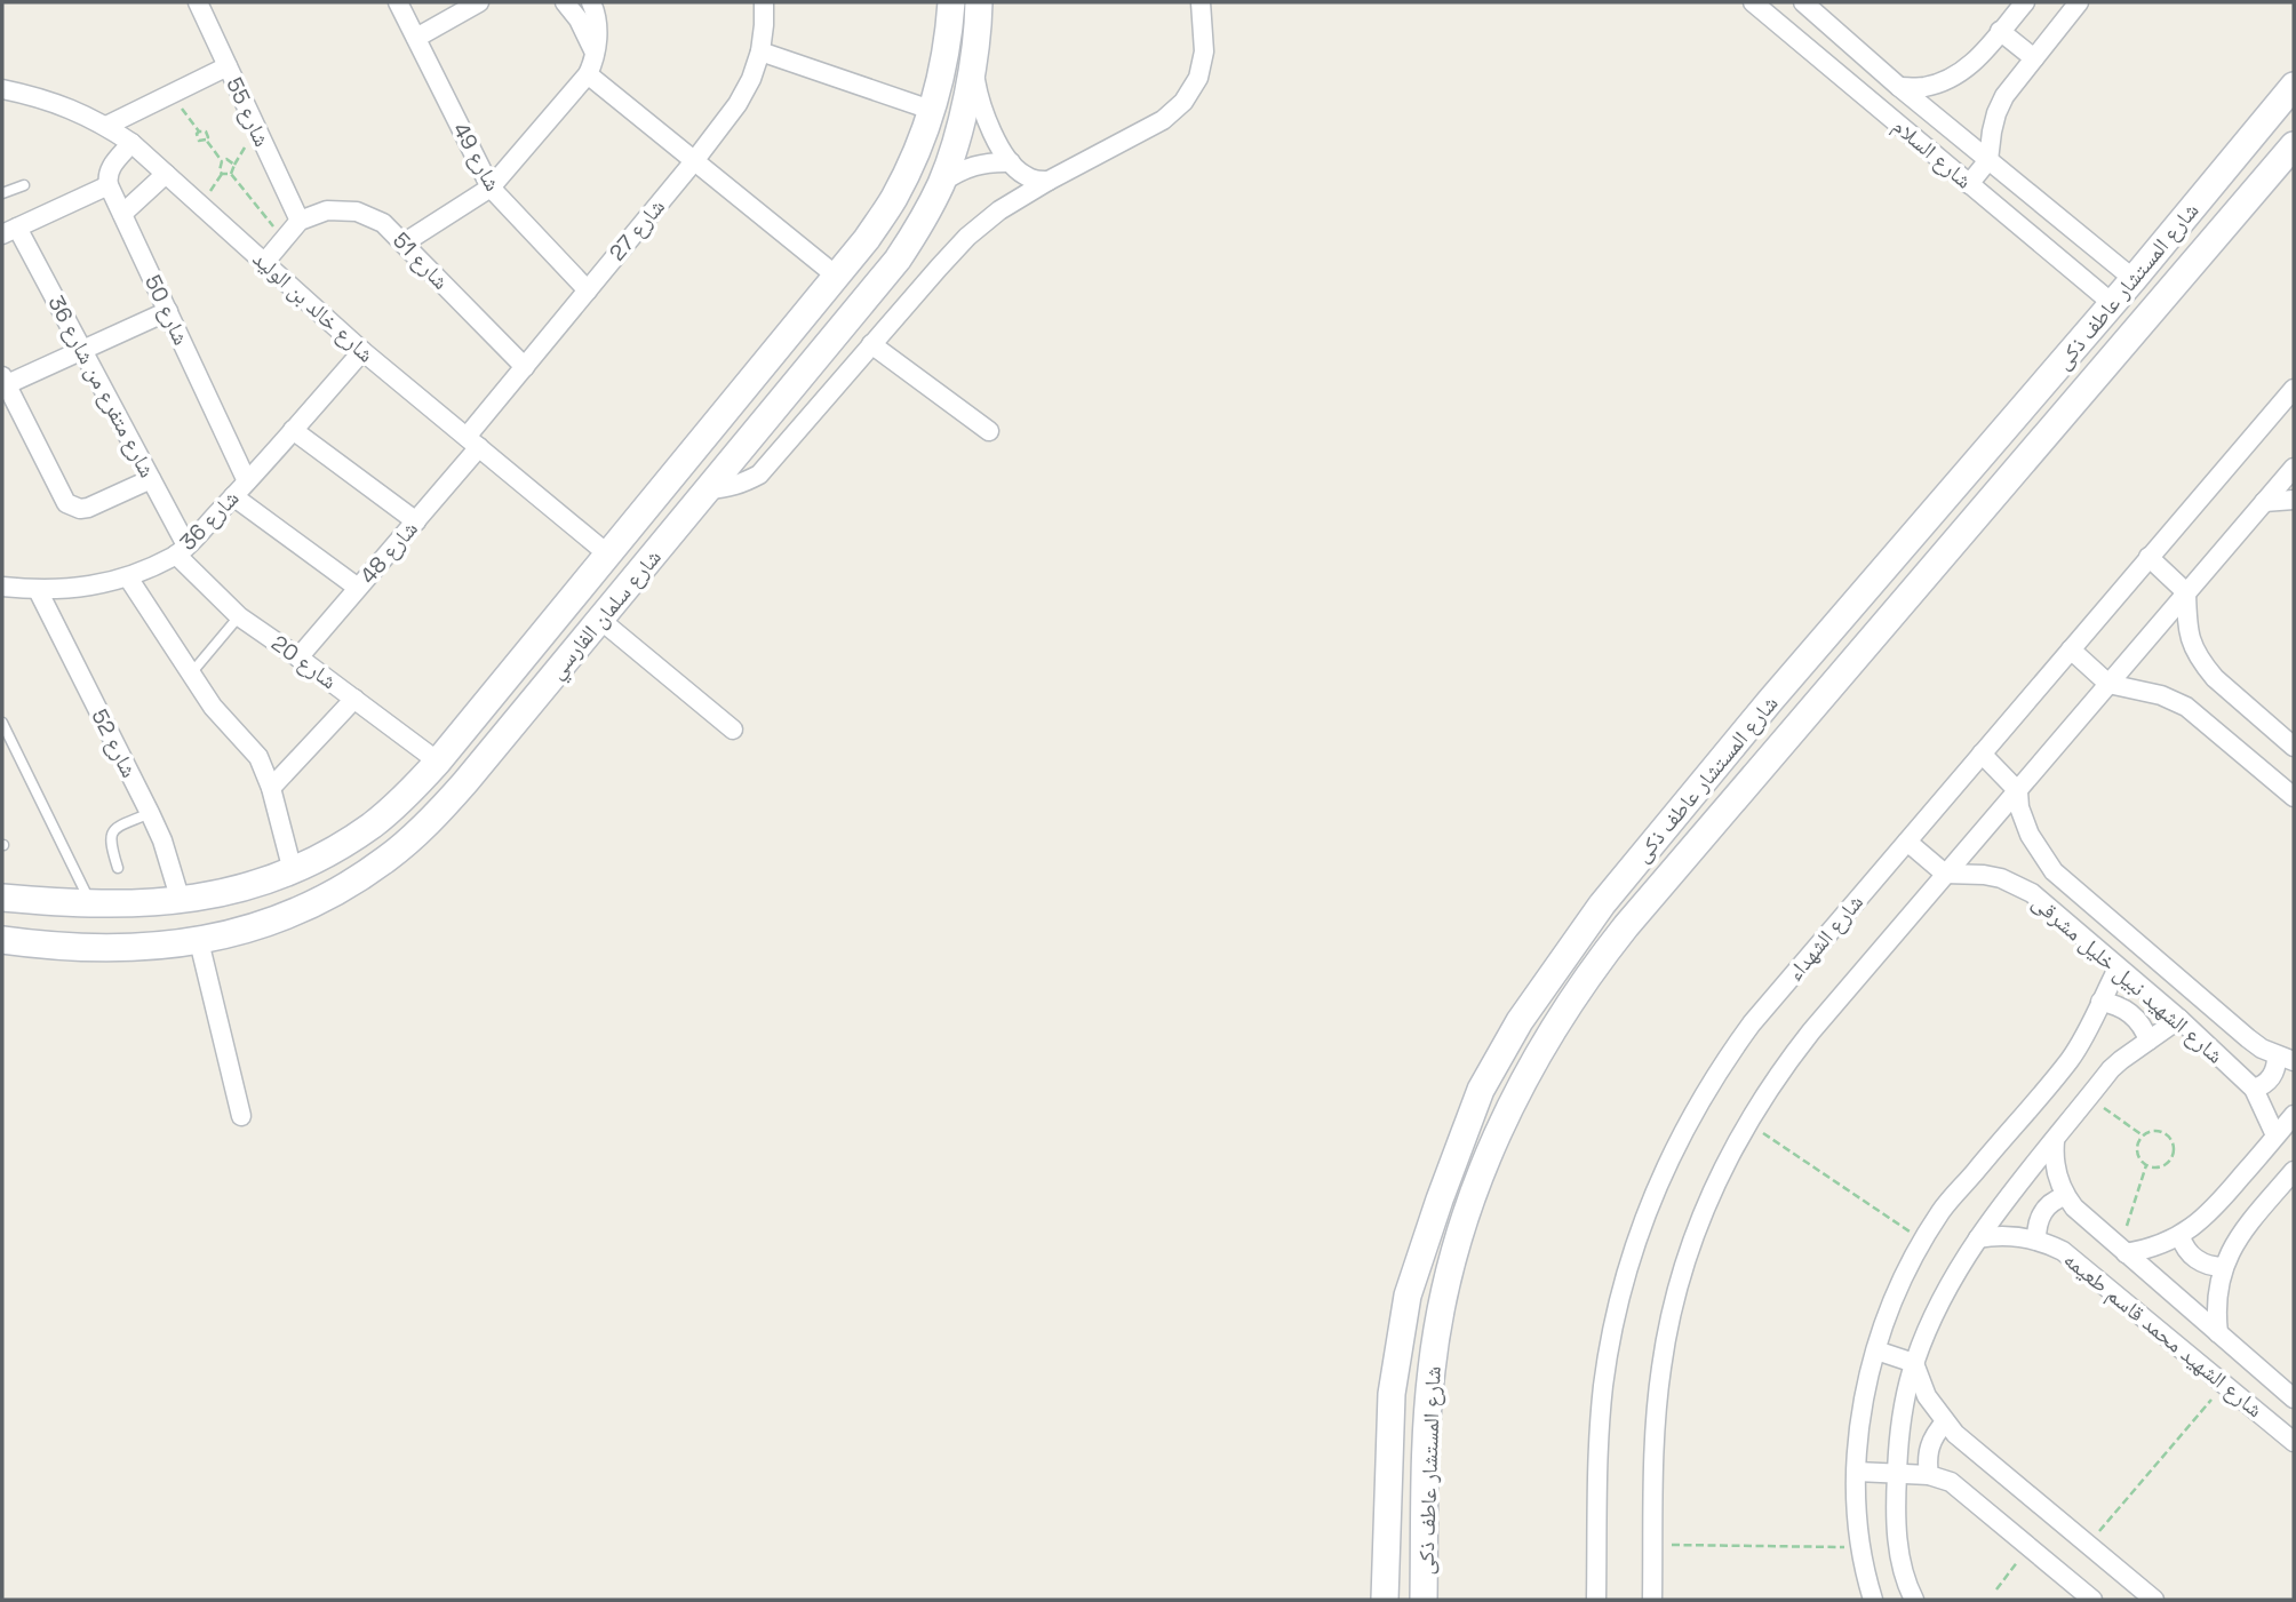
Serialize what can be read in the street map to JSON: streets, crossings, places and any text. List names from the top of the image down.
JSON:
{
  "streets": {
    "street": [
      "شارع 55",
      "شارع السلام",
      "شارع 49",
      "شارع 27",
      "شارع 51",
      "شارع المستشار عاطف ذكى",
      "شارع خالد بن الوليد",
      "شارع 50",
      "شارع متفرع من شارع 36",
      "شارع 36",
      "شارع 48",
      "شارع سلمان الفارسي",
      "شارع 20",
      "شارع 52",
      "شارع الشهداء",
      "شارع الشهيد نبيل خليل مشرقى",
      "شارع الشهيد محمد قاسم طعيمه"
    ]
  },
  "crossings": [
    ["شارع 55", "شارع 51"],
    ["شارع السلام", "شارع المستشار عاطف ذكى"],
    ["شارع 49", "شارع 27"],
    ["شارع 27", "شارع 51"],
    ["شارع 27", "شارع خالد بن الوليد"],
    ["شارع 27", "شارع 48"],
    ["شارع خالد بن الوليد", "شارع 36"],
    ["شارع خالد بن الوليد", "شارع 48"],
    ["شارع خالد بن الوليد", "شارع سلمان الفارسي"],
    ["شارع 50", "شارع 36"],
    ["شارع متفرع من شارع 36", "شارع 36"],
    ["شارع متفرع من شارع 36", "شارع 20"],
    ["شارع 36", "شارع 20"],
    ["شارع 36", "شارع 52"],
    ["شارع 48", "شارع 20"],
    ["شارع سلمان الفارسي", "شارع 20"],
    ["شارع سلمان الفارسي", "شارع 52"]
  ]
}
